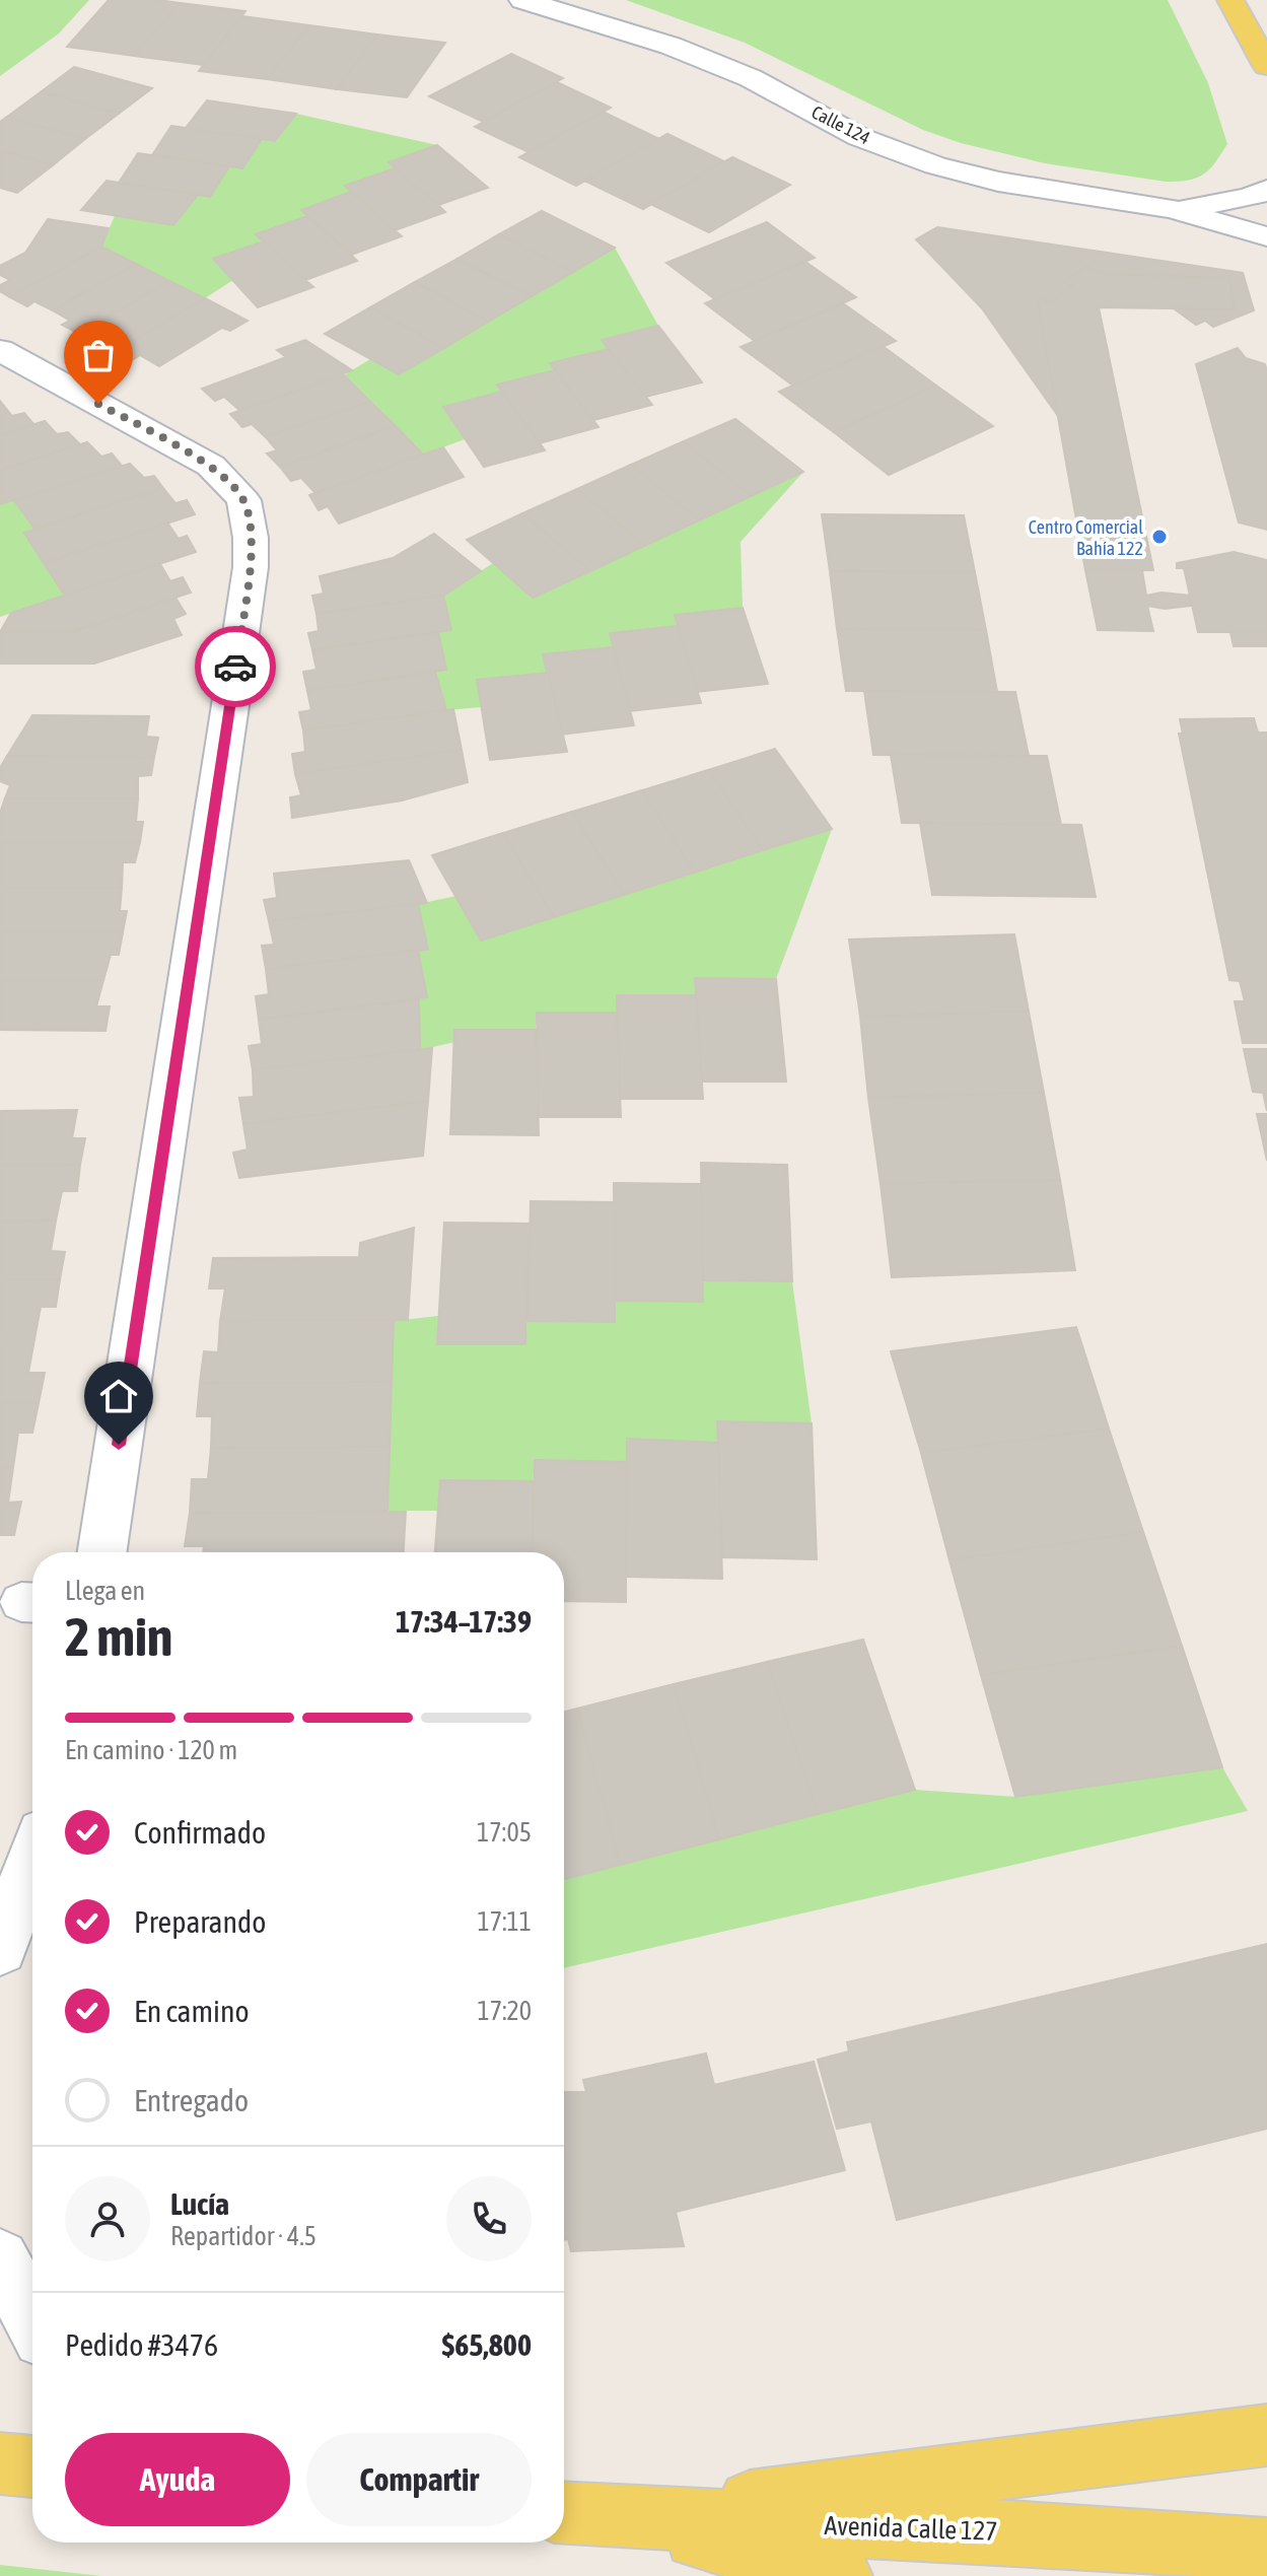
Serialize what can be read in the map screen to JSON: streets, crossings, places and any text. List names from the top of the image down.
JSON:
{
  "streets": {
    "main road": ["Avenida Calle 127"],
    "street": ["Calle 124"]
  },
  "places": ["Centro Comercial Bahía 122"],
  "page": {
    "heading": ["2 min", "Llega en", "17:34–17:39"],
    "panel": [
      "Lucía",
      "Repartidor · 4.5",
      "Pedido #3476",
      "$65,800"
    ],
    "bar": "En camino · 120 m",
    "list": [
      ["Confirmado", "17:05"],
      ["Preparando", "17:11"],
      ["En camino", "17:20"],
      "Entregado"
    ],
    "buttons": ["Ayuda", "Compartir"]
  }
}
